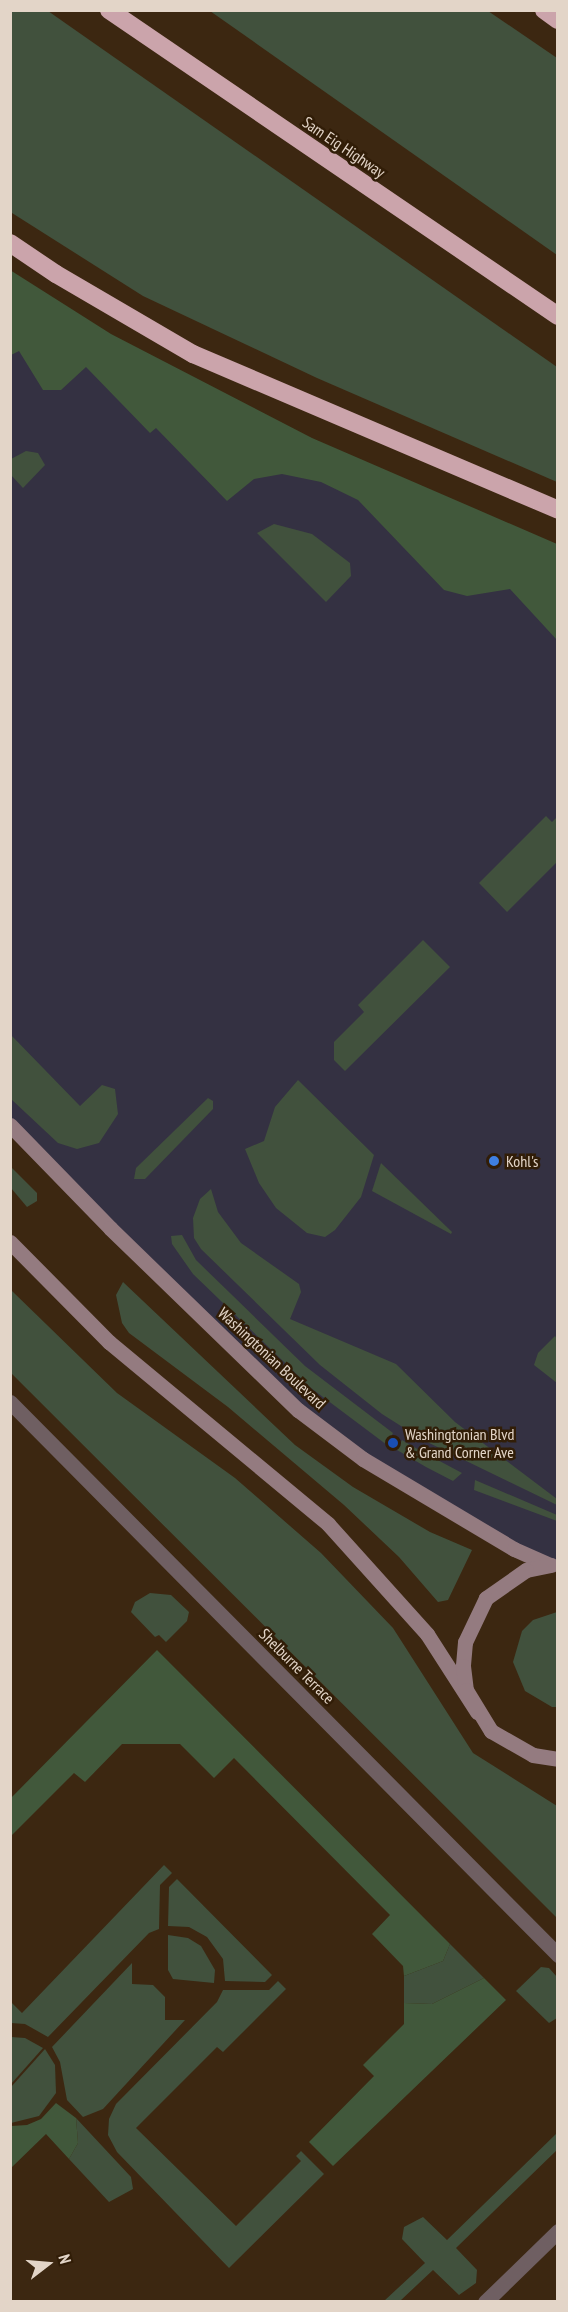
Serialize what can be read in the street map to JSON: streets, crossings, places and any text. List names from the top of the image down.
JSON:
{
  "streets": {
    "highway": ["Sam Eig Highway"],
    "street": ["Washingtonian Boulevard", "Shelburne Terrace"]
  },
  "places": ["Kohl's", "Washingtonian Blvd & Grand Corner Ave"],
  "north": "right"
}
